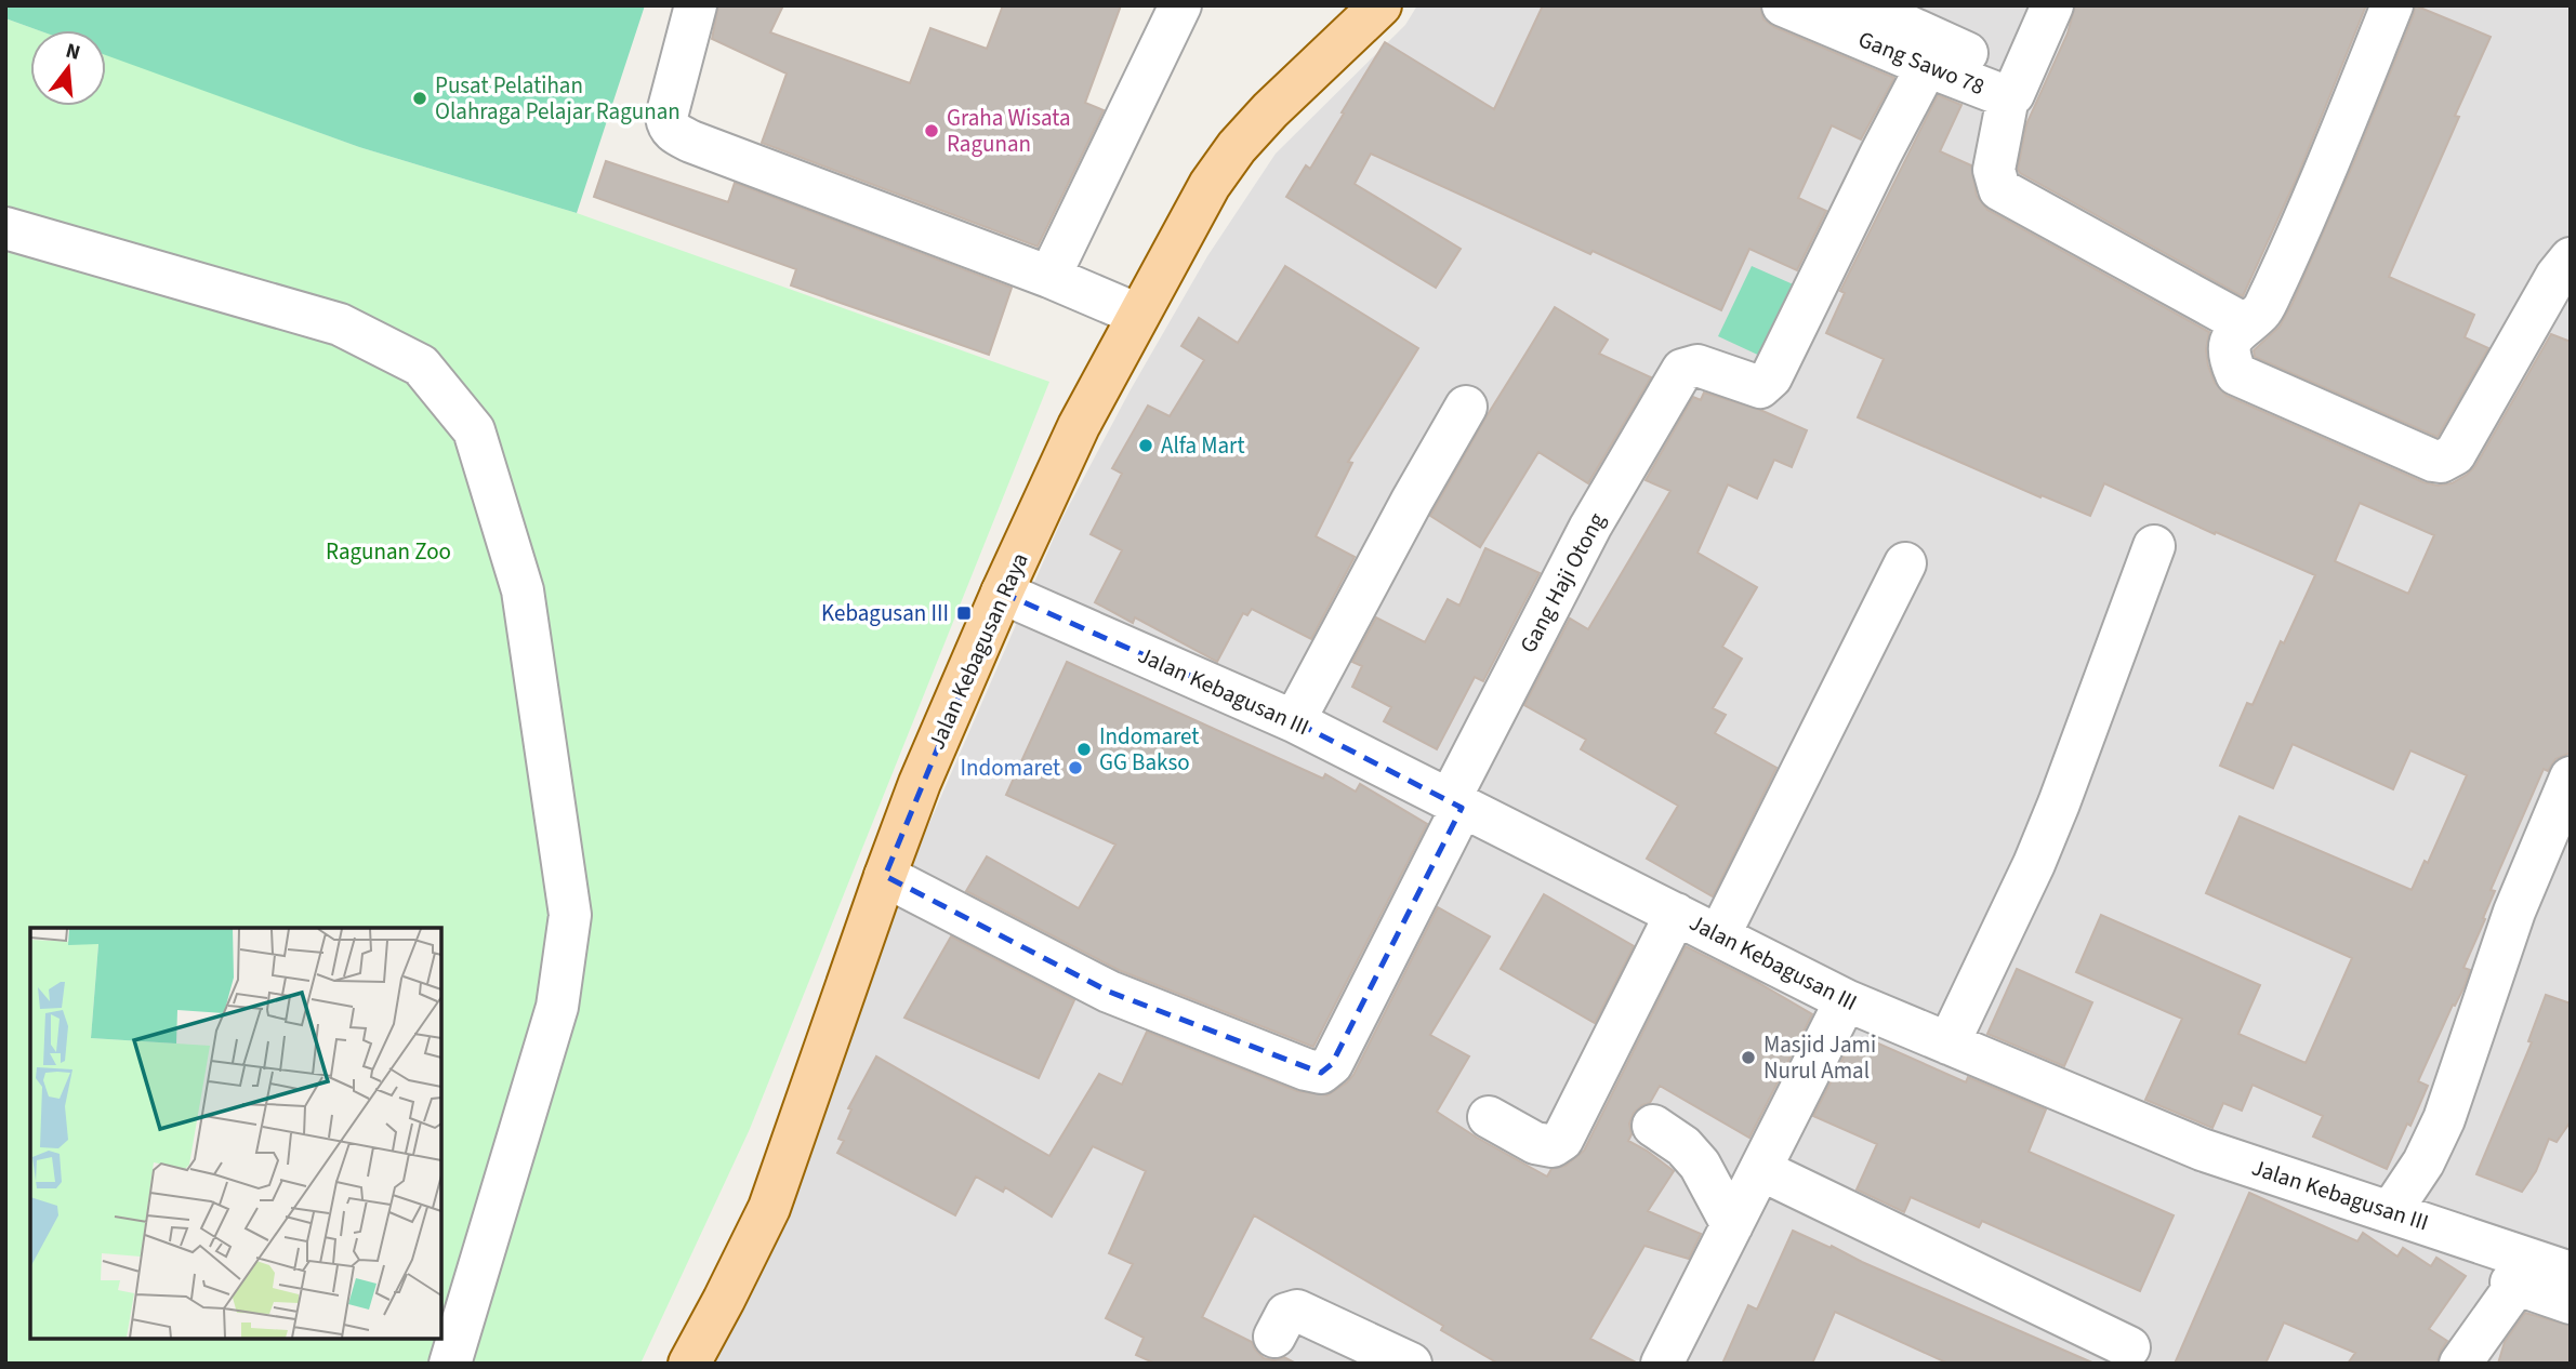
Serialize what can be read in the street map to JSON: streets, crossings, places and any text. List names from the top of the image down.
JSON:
{
  "streets": {
    "main road": ["Jalan Kebagusan Raya"],
    "street": ["Gang Sawo 78", "Gang Haji Otong", "Jalan Kebagusan III"]
  },
  "crossings": [
    ["Gang Sawo 78", "Gang Haji Otong"],
    ["Gang Haji Otong", "Jalan Kebagusan Raya"],
    ["Gang Haji Otong", "Jalan Kebagusan III"],
    ["Jalan Kebagusan Raya", "Jalan Kebagusan III"]
  ],
  "parks": ["Ragunan Zoo"],
  "places": {
    "other": [
      "Pusat Pelatihan Olahraga Pelajar Ragunan",
      "Graha Wisata Ragunan",
      "Alfa Mart",
      "Indomaret GG Bakso",
      "Indomaret",
      "Masjid Jami Nurul Amal"
    ],
    "transit": ["Kebagusan III"]
  },
  "north": "top"
}
